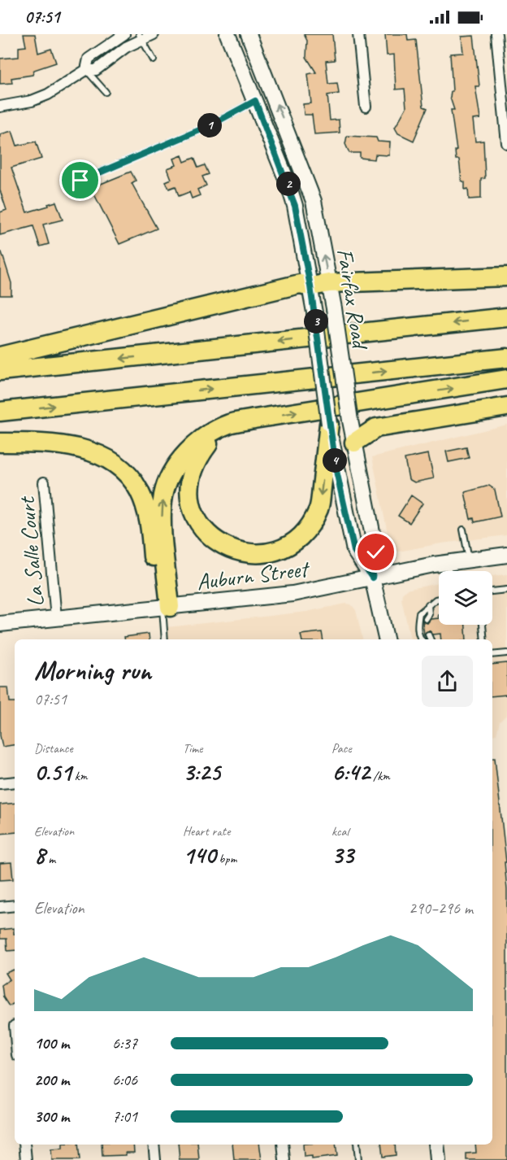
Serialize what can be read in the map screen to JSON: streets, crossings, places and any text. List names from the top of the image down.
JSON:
{
  "streets": {
    "main road": ["Fairfax Road", "Auburn Street"],
    "street": ["La Salle Court"]
  },
  "crossings": [
    ["Fairfax Road", "Auburn Street"],
    ["La Salle Court", "Auburn Street"]
  ],
  "page": {
    "status": "07:51",
    "pins": [
      "1",
      "2",
      "3",
      "4"
    ],
    "heading": ["Morning run", "07:51"],
    "stats": [
      ["Distance", "0.51 km"],
      ["Time", "3:25"],
      ["Pace", "6:42 /km"],
      ["Elevation", "8 m"],
      ["Heart rate", "140 bpm"],
      ["kcal", "33"]
    ],
    "chart": ["Elevation", "290–296 m"],
    "list": [
      {
        "name": "100 m",
        "note": "6:37"
      },
      {
        "name": "200 m",
        "note": "6:06"
      },
      {
        "name": "300 m",
        "note": "7:01"
      }
    ]
  }
}
